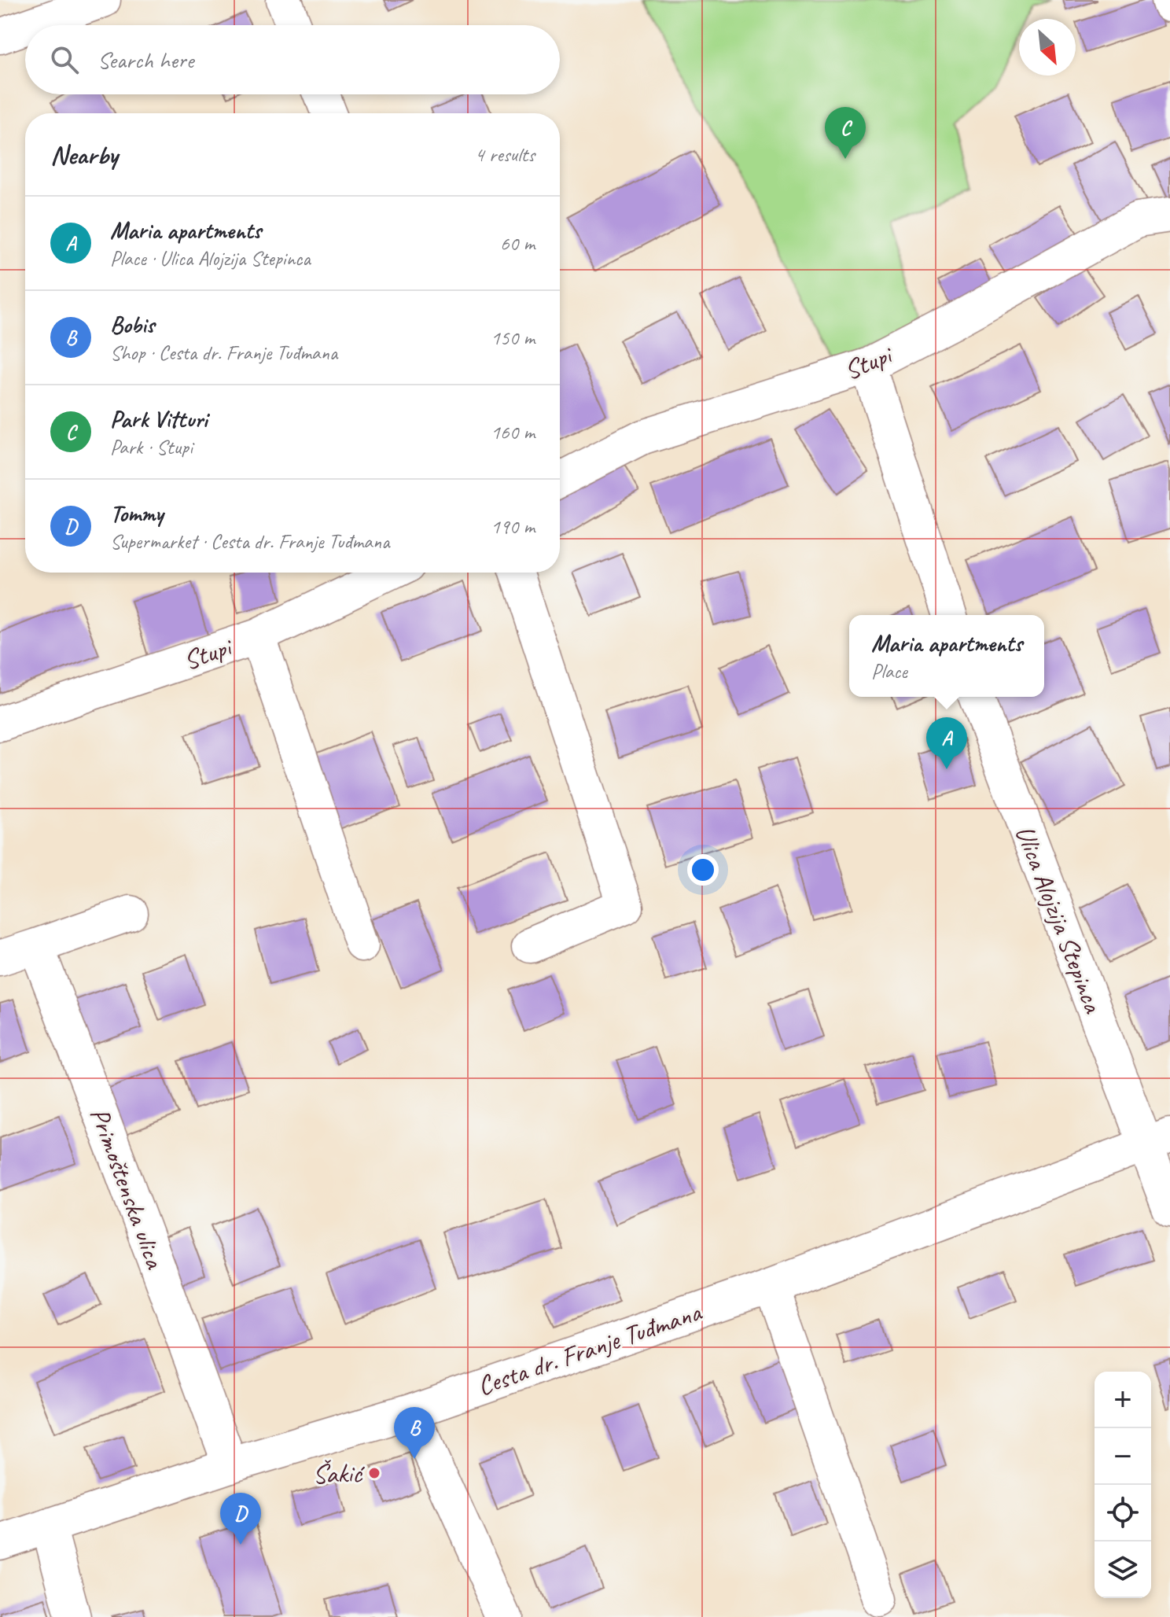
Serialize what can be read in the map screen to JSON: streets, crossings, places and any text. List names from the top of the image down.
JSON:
{
  "streets": {
    "street": [
      "Stupi",
      "Ulica Alojzija Stepinca",
      "Primoštenska ulica",
      "Cesta dr. Franje Tuđmana"
    ]
  },
  "crossings": [
    ["Ulica Alojzija Stepinca", "Cesta dr. Franje Tuđmana"],
    ["Primoštenska ulica", "Cesta dr. Franje Tuđmana"]
  ],
  "places": ["Šakić"],
  "north": "bottom right",
  "page": {
    "search": "Search here",
    "pins": [
      "C",
      "A",
      "B",
      "D"
    ],
    "heading": ["Nearby", "4 results"],
    "list": [
      {
        "mark": "A",
        "name": "Maria apartments",
        "note": "Place · Ulica Alojzija Stepinca",
        "value": "60 m"
      },
      {
        "mark": "B",
        "name": "Bobis",
        "note": "Shop · Cesta dr. Franje Tuđmana",
        "value": "150 m"
      },
      {
        "mark": "C",
        "name": "Park Vitturi",
        "note": "Park · Stupi",
        "value": "160 m"
      },
      {
        "mark": "D",
        "name": "Tommy",
        "note": "Supermarket · Cesta dr. Franje Tuđmana",
        "value": "190 m"
      }
    ],
    "popup": ["Maria apartments", "Place"],
    "map_buttons": ["+", "−"]
  }
}
